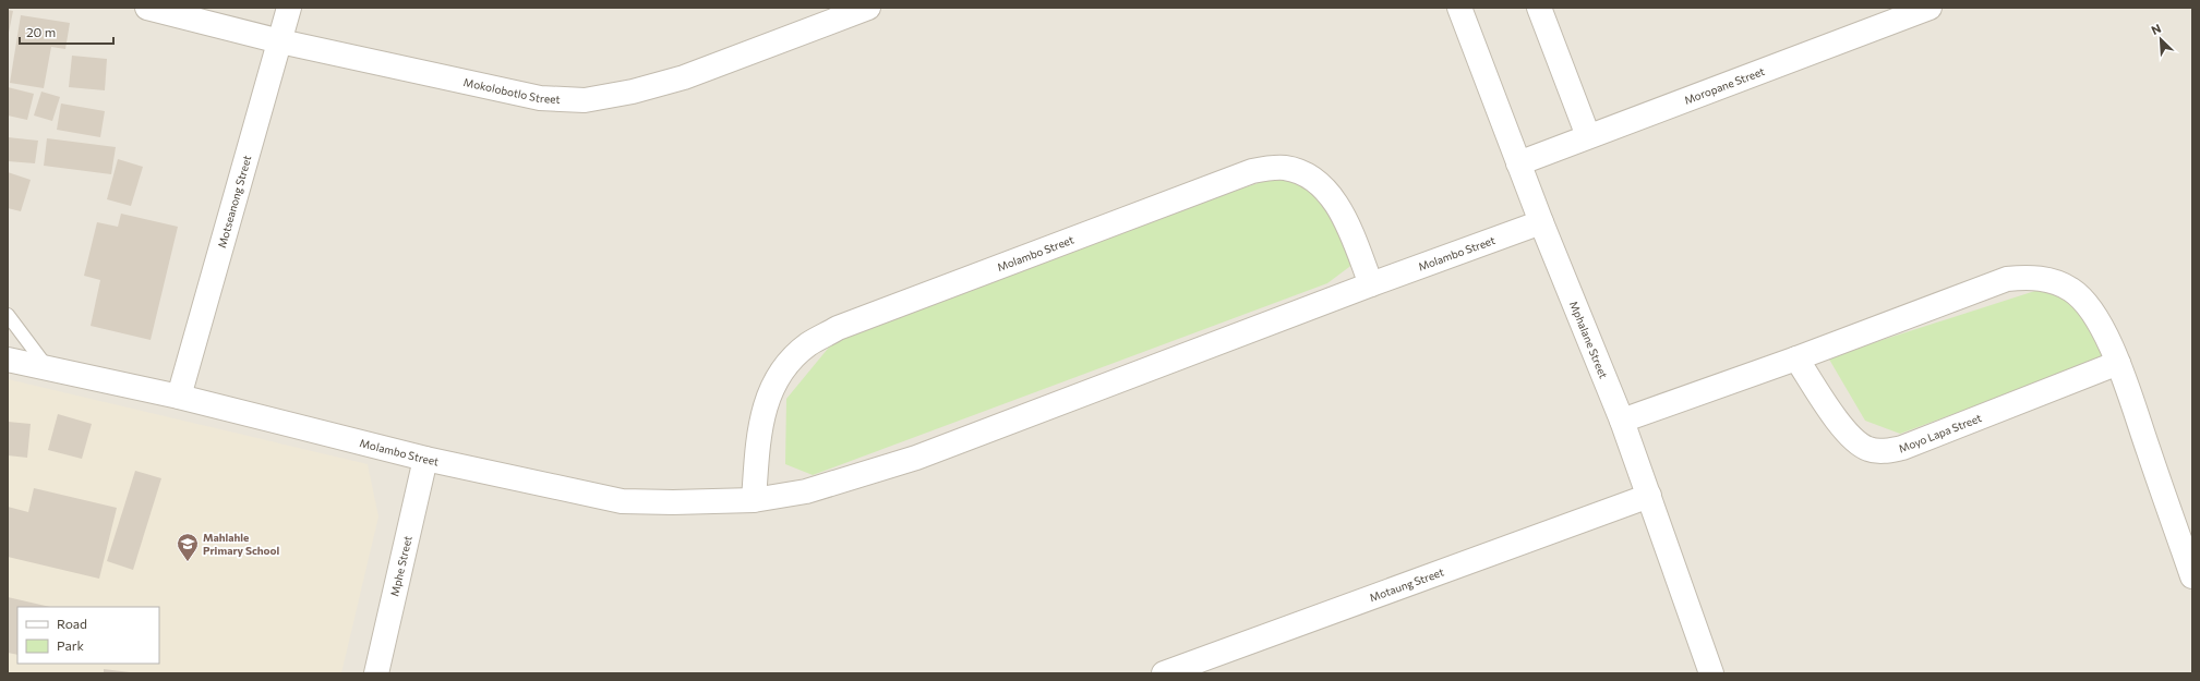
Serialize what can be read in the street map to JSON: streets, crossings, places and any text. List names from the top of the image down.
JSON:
{
  "streets": {
    "street": [
      "Moropane Street",
      "Mokolobotlo Street",
      "Motseanong Street",
      "Molambo Street",
      "Mphalane Street",
      "Moyo Lapa Street",
      "Mphe Street",
      "Motaung Street"
    ]
  },
  "crossings": [
    ["Moropane Street", "Mphalane Street"],
    ["Mokolobotlo Street", "Motseanong Street"],
    ["Motseanong Street", "Molambo Street"],
    ["Molambo Street", "Mphalane Street"],
    ["Molambo Street", "Mphe Street"],
    ["Mphalane Street", "Motaung Street"]
  ],
  "places": {
    "school or university": ["Mahlahle Primary School"]
  },
  "legend": ["Road", "Park"],
  "scale_bar": "20 m",
  "north": "top left"
}
